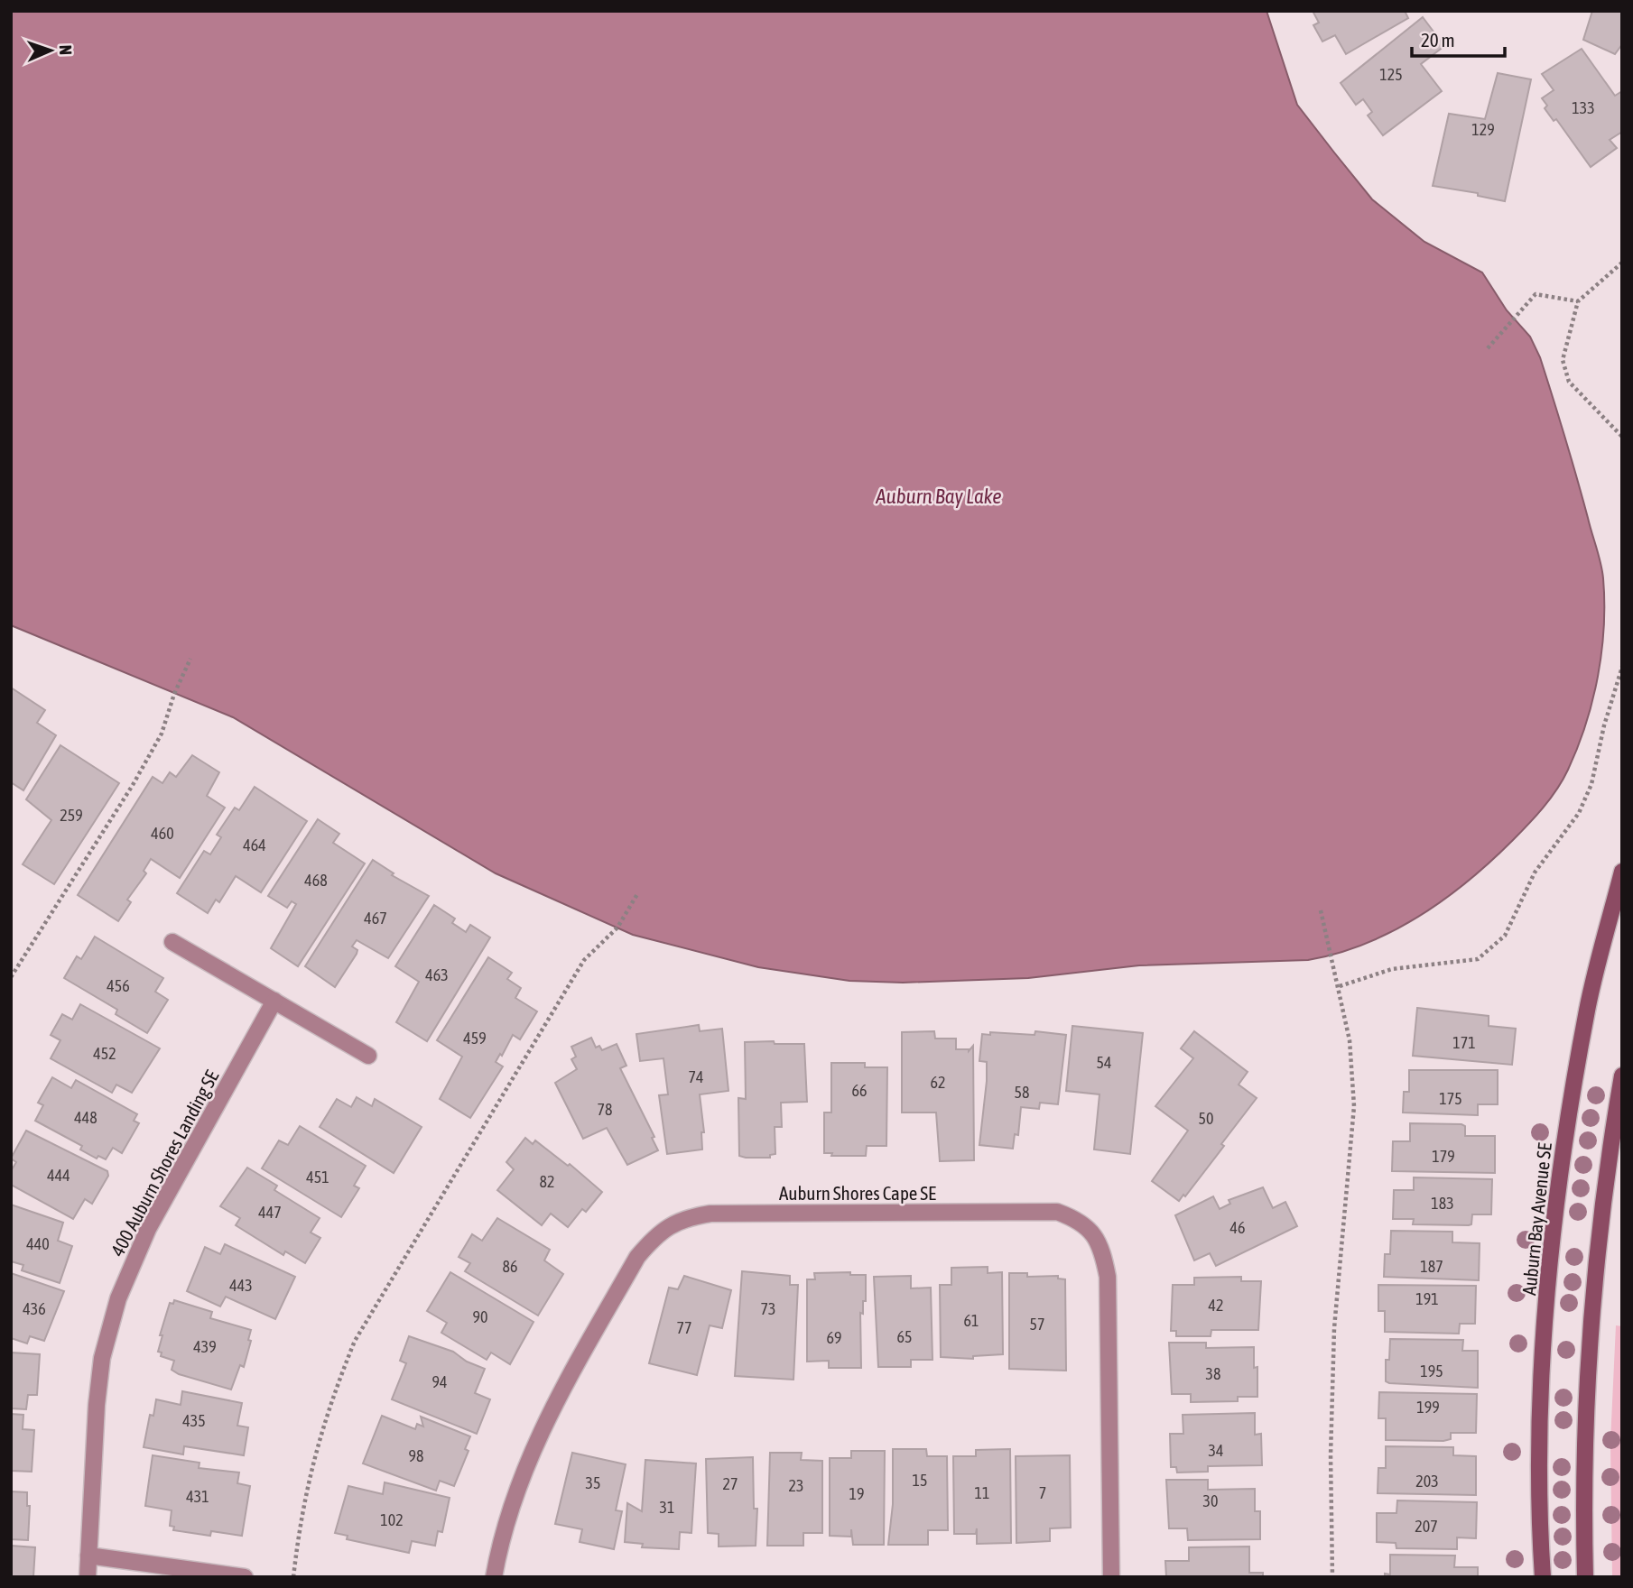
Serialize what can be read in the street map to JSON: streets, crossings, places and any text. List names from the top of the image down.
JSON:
{
  "streets": {
    "street": ["400 Auburn Shores Landing SE", "Auburn Shores Cape SE", "Auburn Bay Avenue SE"]
  },
  "water": ["Auburn Bay Lake"],
  "house_numbers": [
    "125",
    "133",
    "129",
    "259",
    "460",
    "464",
    "468",
    "467",
    "463",
    "456",
    "459",
    "171",
    "452",
    "54",
    "74",
    "62",
    "66",
    "58",
    "175",
    "78",
    "448",
    "50",
    "179",
    "444",
    "451",
    "82",
    "183",
    "447",
    "46",
    "440",
    "86",
    "187",
    "443",
    "191",
    "42",
    "436",
    "73",
    "90",
    "61",
    "57",
    "77",
    "65",
    "69",
    "439",
    "195",
    "38",
    "94",
    "199",
    "435",
    "34",
    "98",
    "15",
    "203",
    "35",
    "27",
    "23",
    "11",
    "7",
    "19",
    "431",
    "30",
    "31",
    "102",
    "207"
  ],
  "scale_bar": "20 m",
  "north": "right"
}
